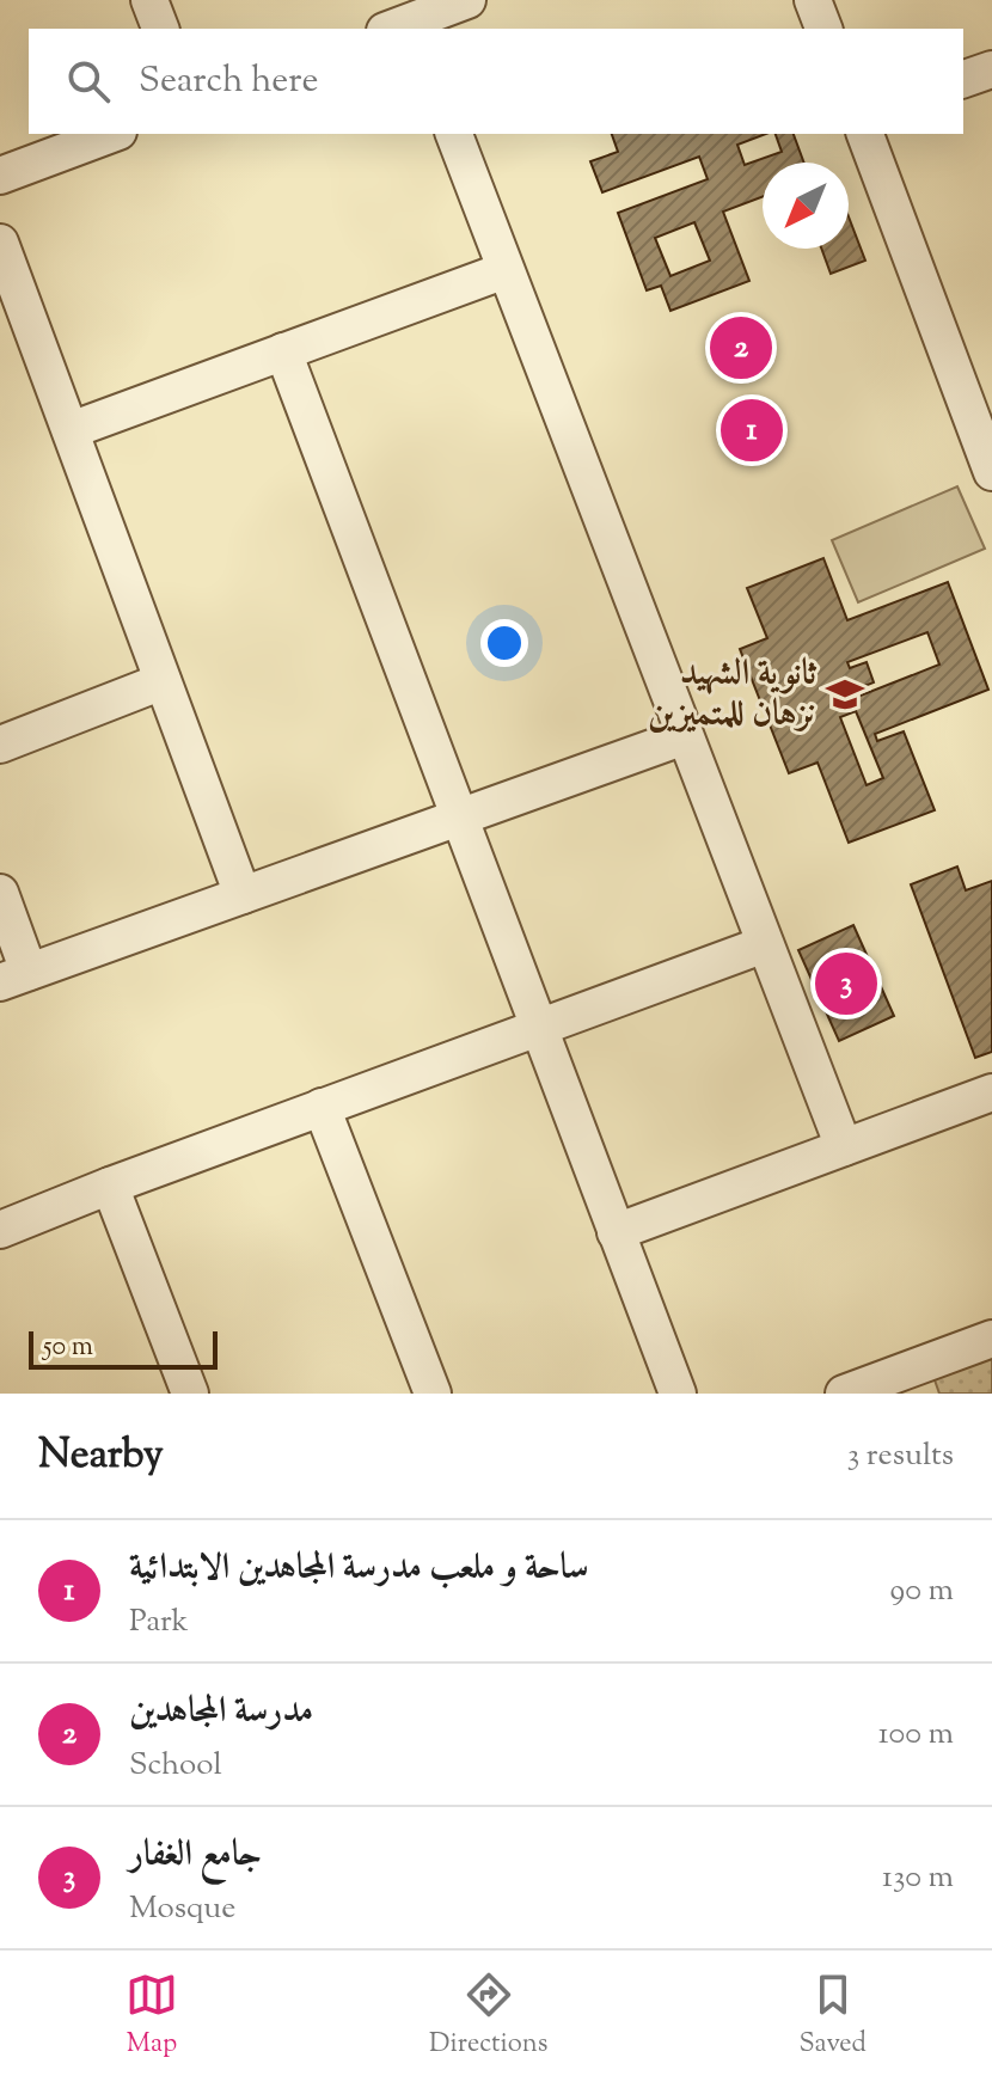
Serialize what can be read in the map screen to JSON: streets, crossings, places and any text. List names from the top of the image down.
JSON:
{
  "places": {
    "school or university": ["ثانوية الشهيد نزهان للمتميزين"]
  },
  "scale_bar": "50 m",
  "north": "bottom left",
  "page": {
    "search": "Search here",
    "pins": ["2", "1", "3"],
    "scale": "50 m",
    "heading": ["Nearby", "3 results"],
    "list": [
      {
        "mark": "1",
        "name": "ساحة و ملعب مدرسة المجاهدين الابتدائية",
        "note": "Park",
        "value": "90 m"
      },
      {
        "mark": "2",
        "name": "مدرسة المجاهدين",
        "note": "School",
        "value": "100 m"
      },
      {
        "mark": "3",
        "name": "جامع الغفار",
        "note": "Mosque",
        "value": "130 m"
      }
    ],
    "nav": ["Map", "Directions", "Saved"]
  }
}
